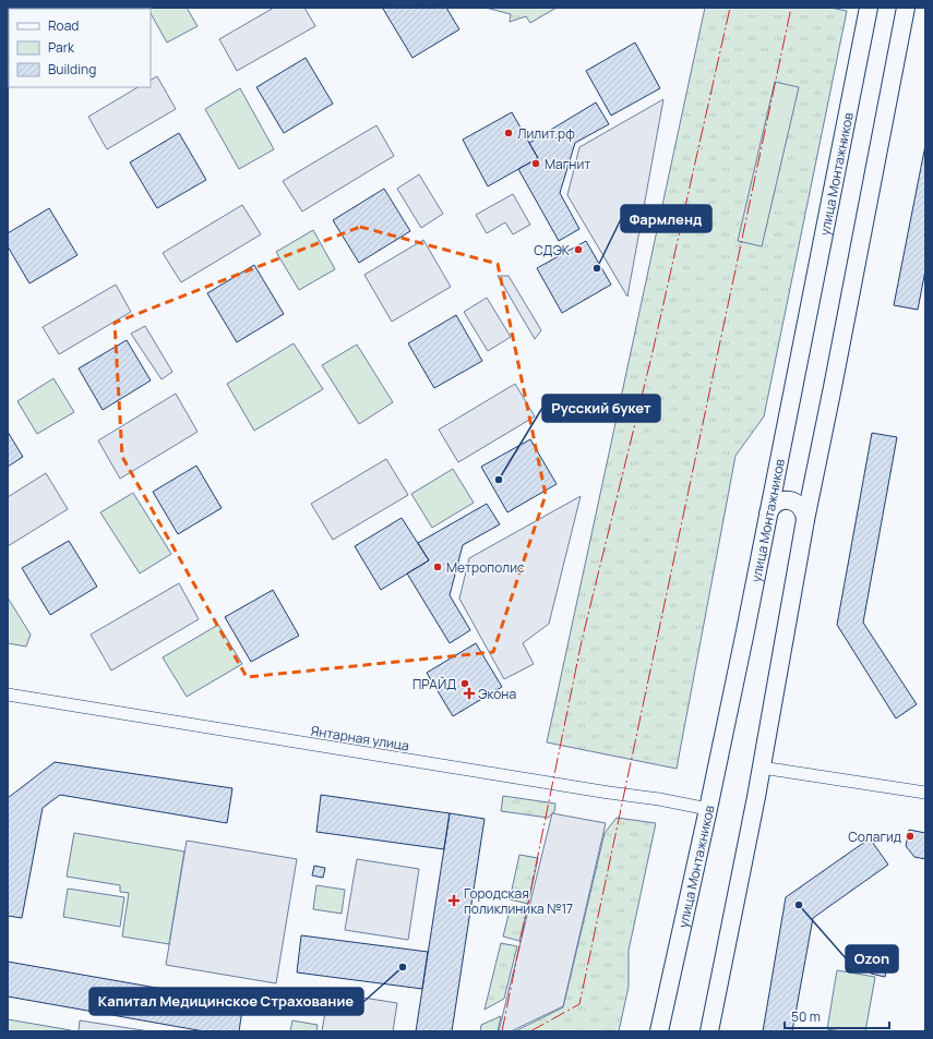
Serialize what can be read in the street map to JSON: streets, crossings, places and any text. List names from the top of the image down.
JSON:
{
  "streets": {
    "main road": ["улица Монтажников"],
    "street": ["Янтарная улица"]
  },
  "crossings": [
    ["улица Монтажников", "Янтарная улица"]
  ],
  "places": {
    "other": [
      "Лилит.рф",
      "Магнит",
      "СДЭК",
      "Фармленд",
      "Русский букет",
      "Метрополис",
      "ПРАЙД",
      "Солагид",
      "Ozon",
      "Капитал Медицинское Страхование"
    ],
    "health": ["Экона", "Городская поликлиника №17"]
  },
  "legend": ["Road", "Park", "Building"],
  "scale_bar": "50 m"
}
